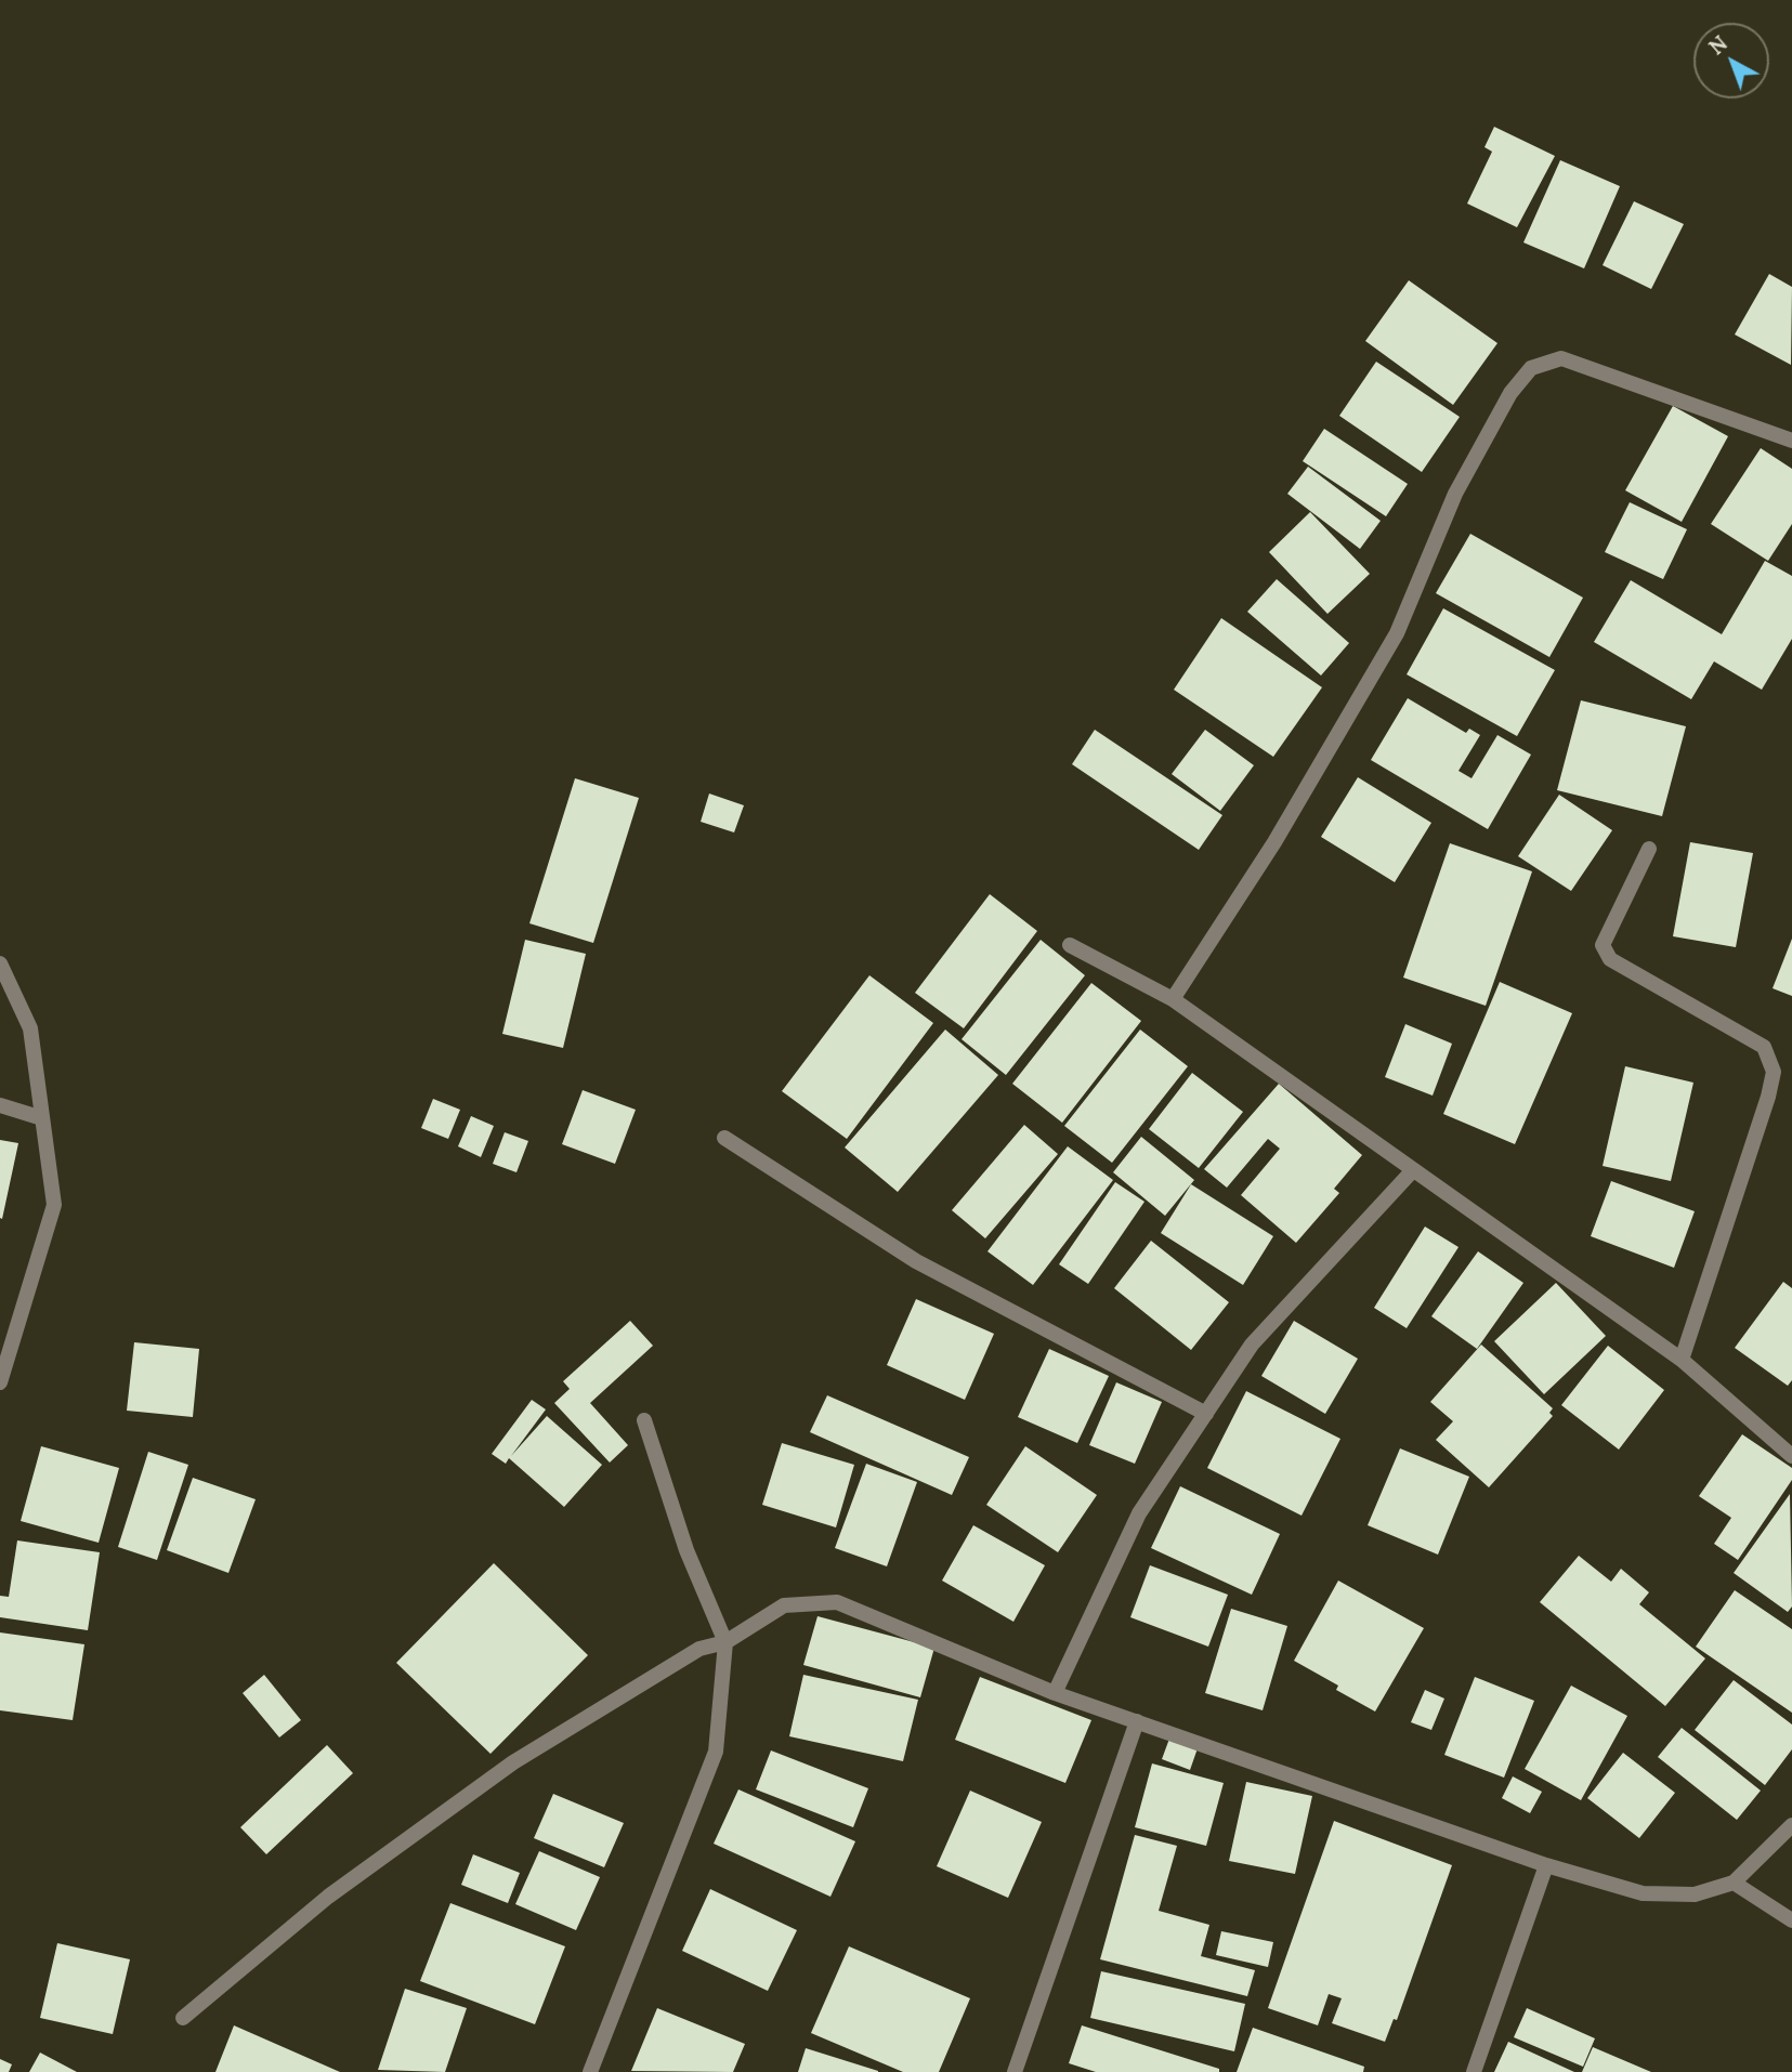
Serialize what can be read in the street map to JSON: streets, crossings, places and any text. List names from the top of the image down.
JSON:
{
  "north": "top left"
}
